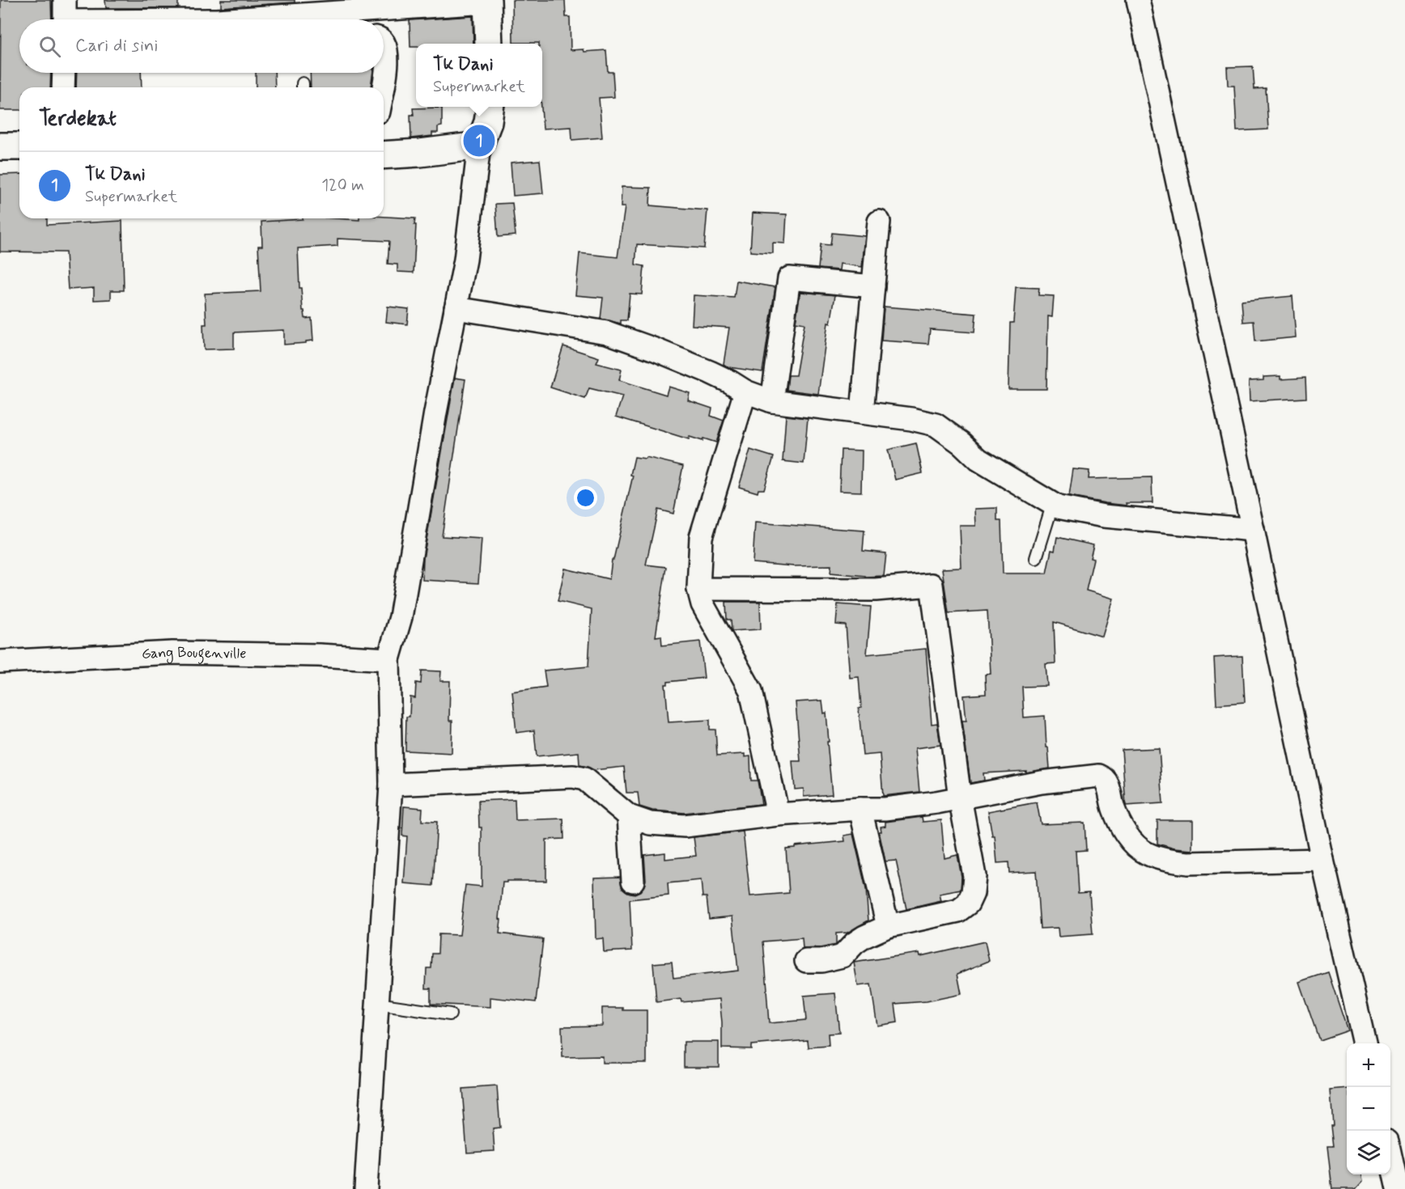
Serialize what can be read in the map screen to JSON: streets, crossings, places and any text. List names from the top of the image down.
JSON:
{
  "streets": {
    "street": ["Gang Bougenville"]
  },
  "page": {
    "search": "Cari di sini",
    "popup": ["Tk Dani", "Supermarket"],
    "heading": "Terdekat",
    "pins": "1",
    "list": [
      {
        "mark": "1",
        "name": "Tk Dani",
        "note": "Supermarket",
        "value": "120 m"
      }
    ],
    "map_buttons": ["+", "−"]
  }
}
